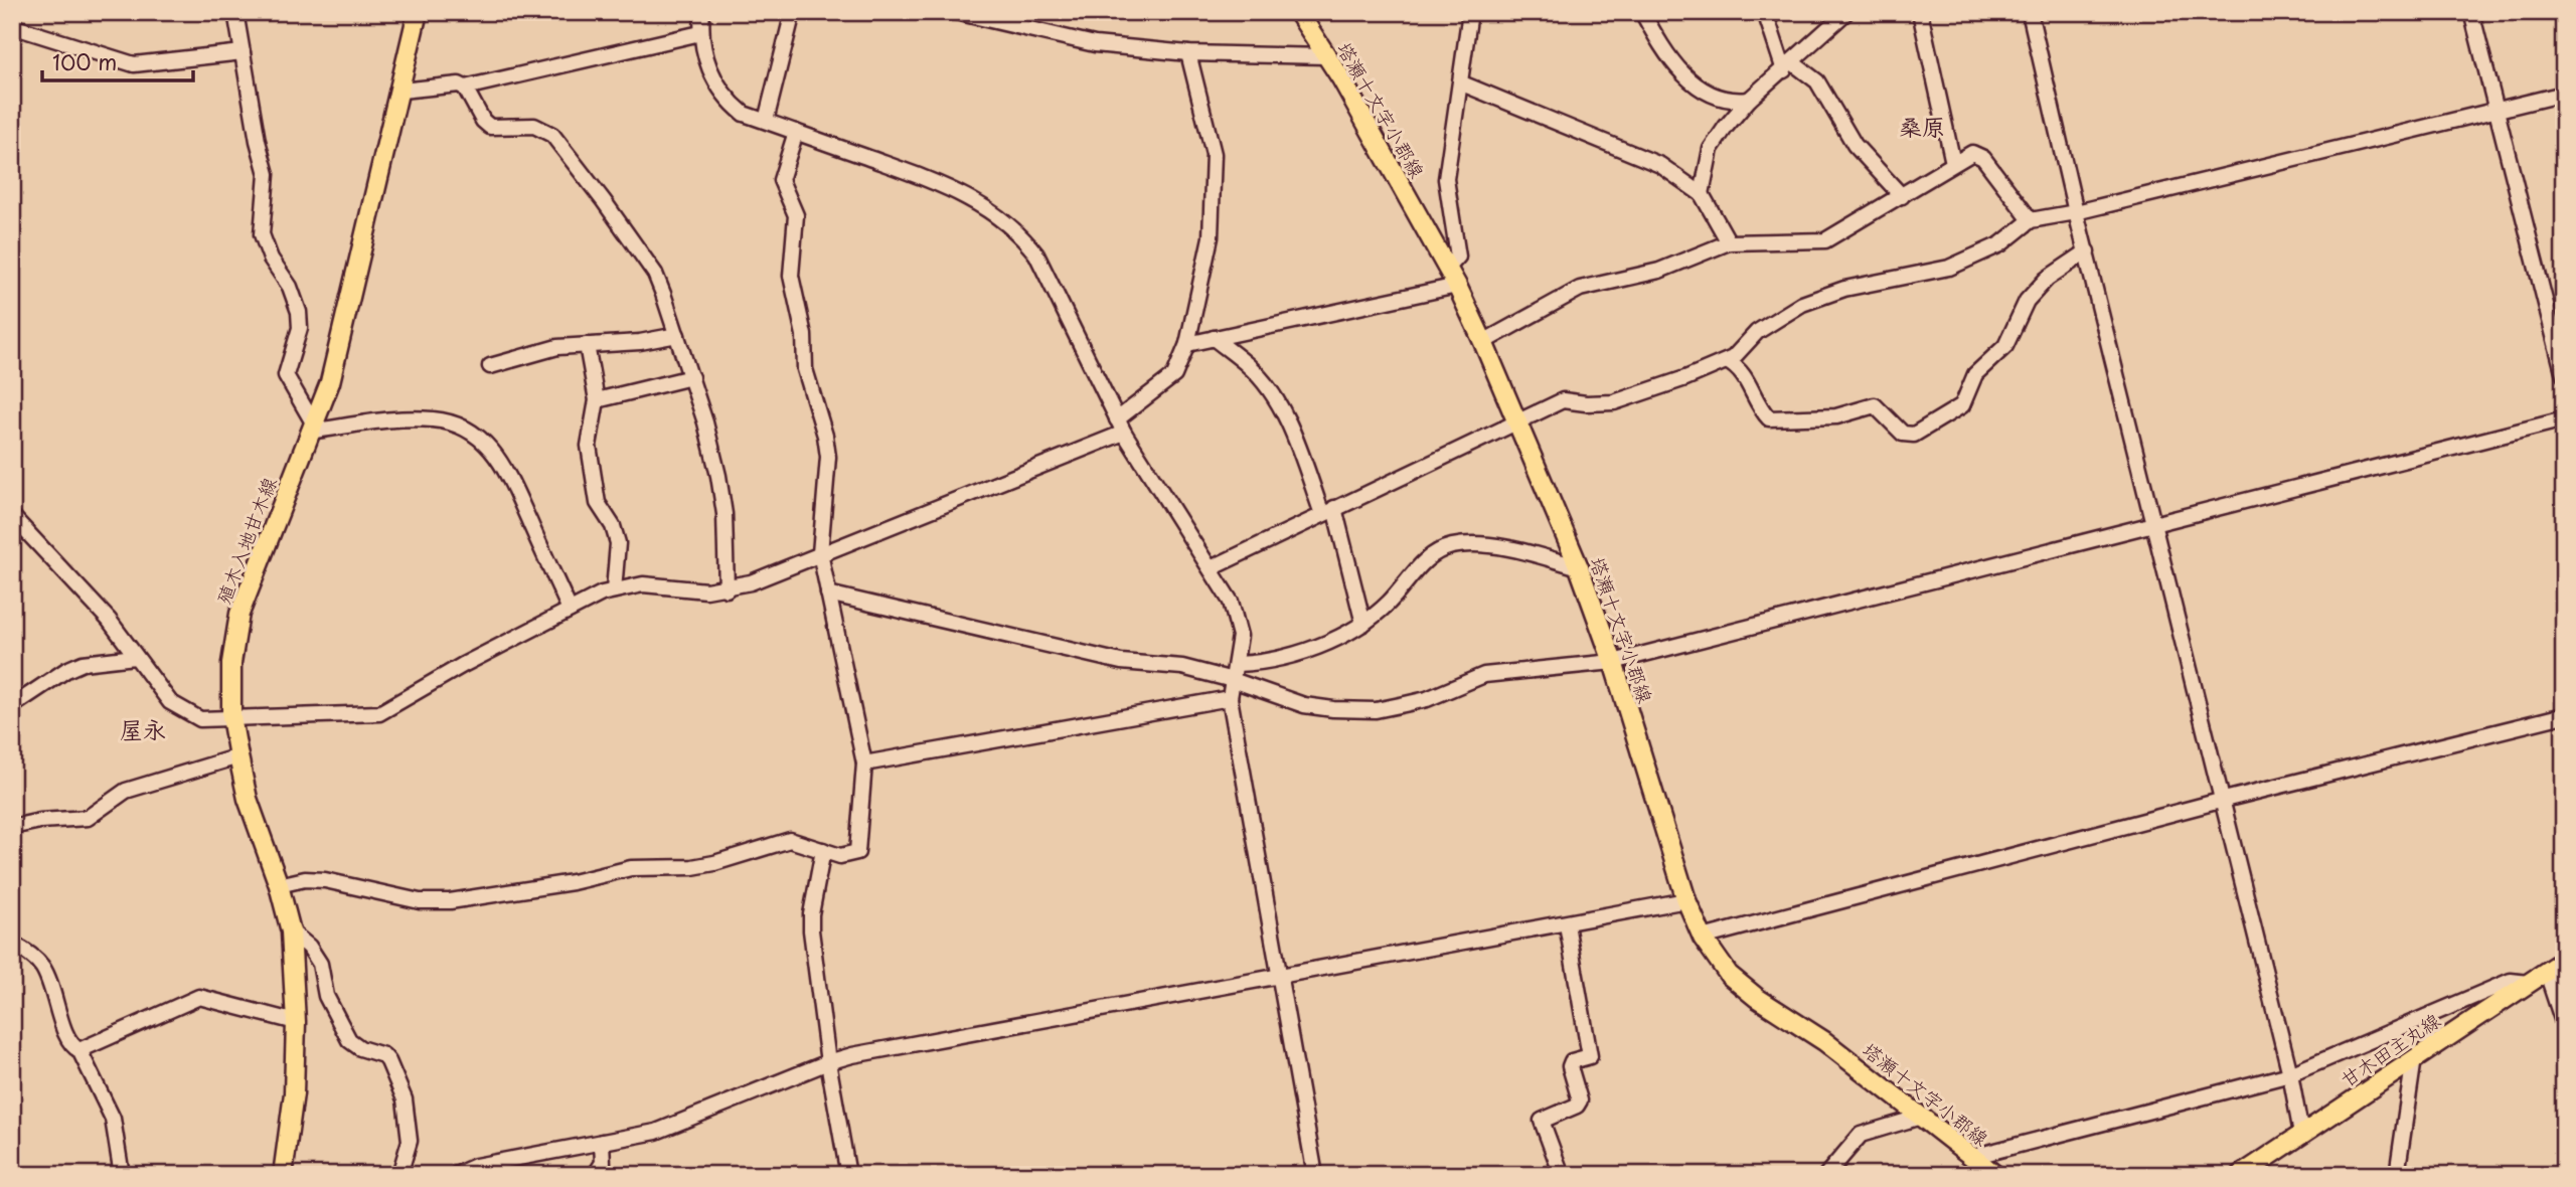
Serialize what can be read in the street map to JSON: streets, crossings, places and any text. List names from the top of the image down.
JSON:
{
  "streets": {
    "main road": ["塔瀬十文字小郡線", "殖木入地甘木線", "甘木田主丸線"]
  },
  "districts": ["桑原", "屋永"],
  "scale_bar": "100 m"
}
